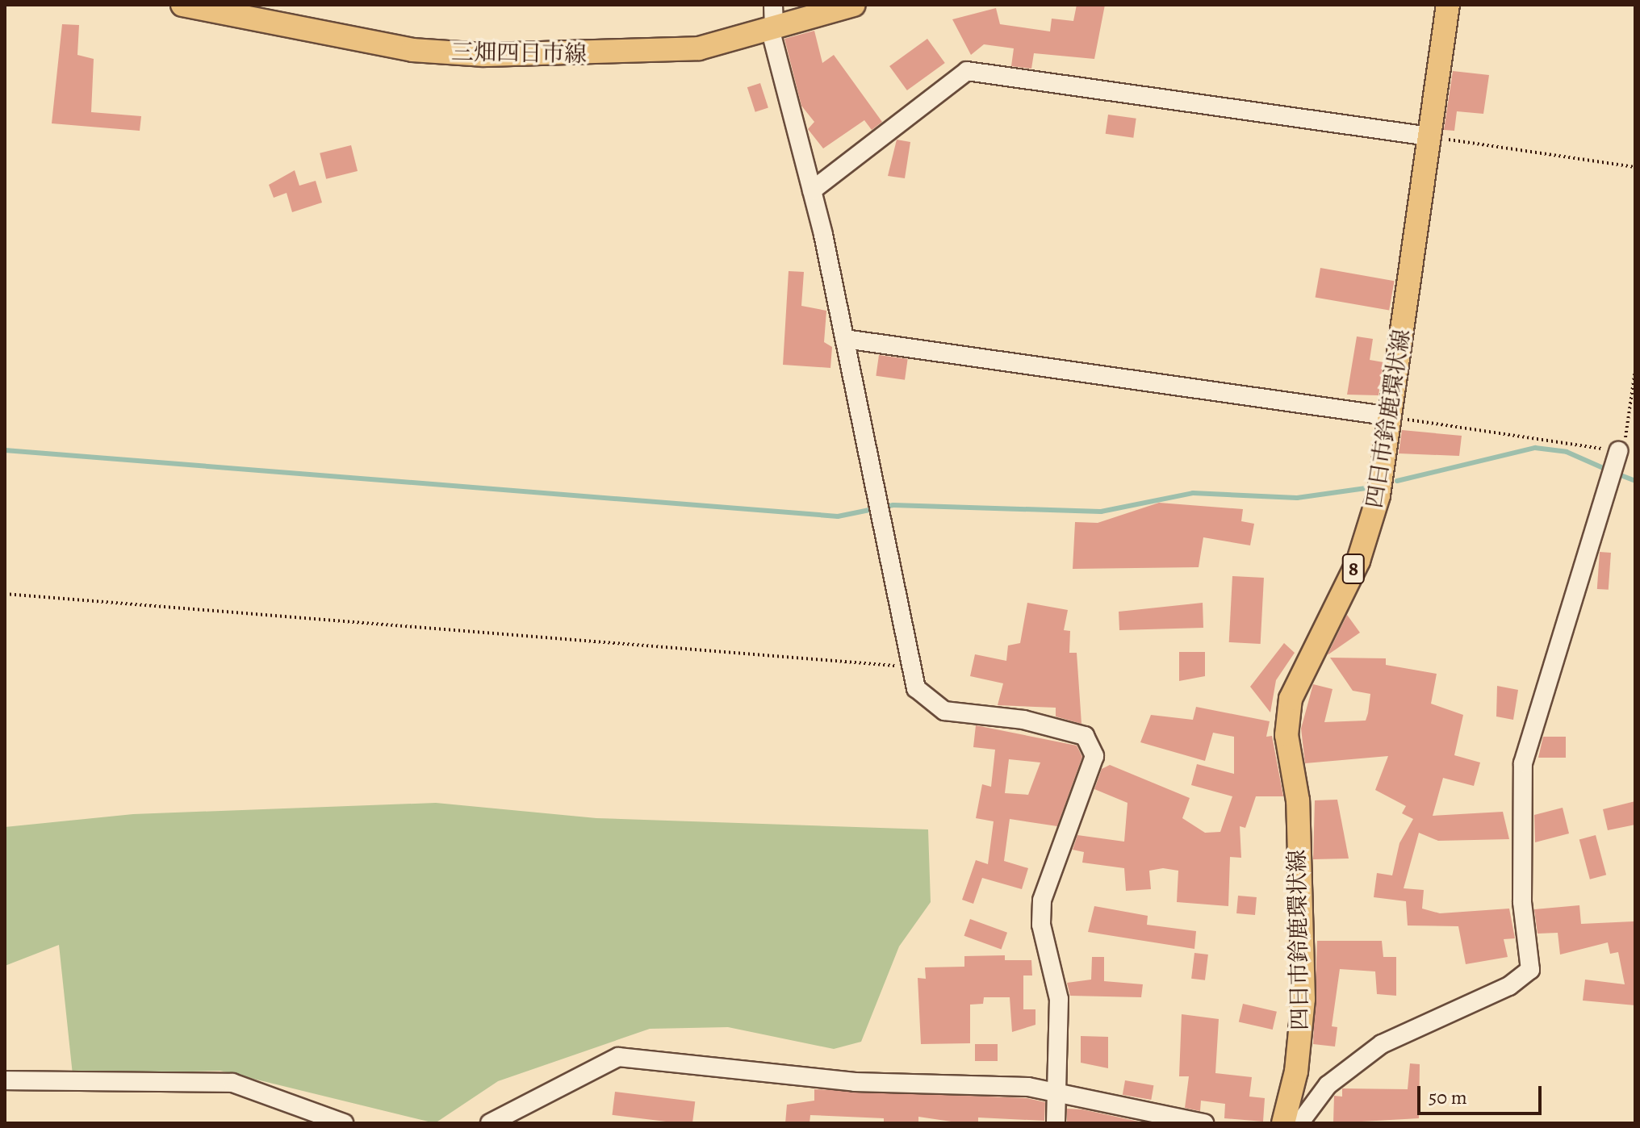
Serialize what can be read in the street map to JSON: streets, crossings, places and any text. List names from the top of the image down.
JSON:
{
  "streets": {
    "main road": ["三畑四日市線", "四日市鈴鹿環状線", "8"]
  },
  "scale_bar": "50 m"
}
